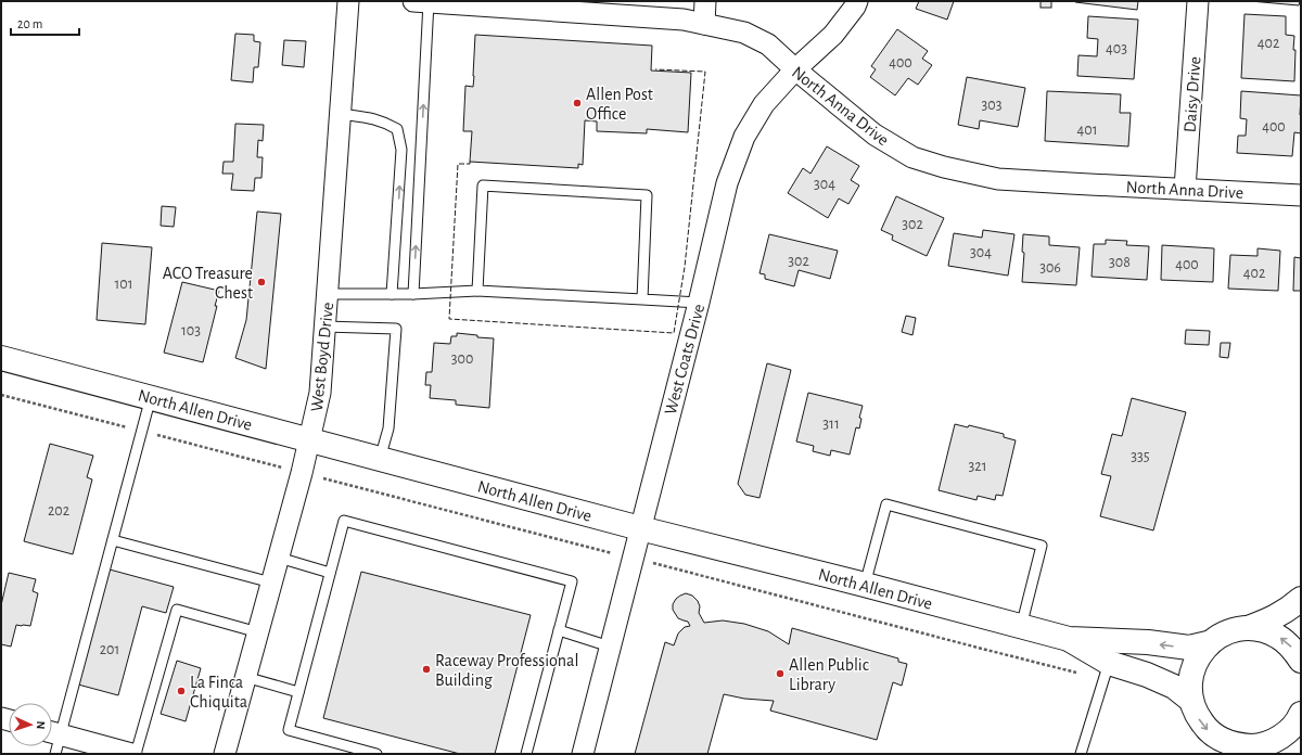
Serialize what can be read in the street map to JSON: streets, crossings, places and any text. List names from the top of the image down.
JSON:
{
  "streets": {
    "street": [
      "Daisy Drive",
      "North Anna Drive",
      "West Boyd Drive",
      "West Coats Drive",
      "North Allen Drive"
    ]
  },
  "crossings": [
    ["Daisy Drive", "North Anna Drive"],
    ["North Anna Drive", "West Coats Drive"],
    ["West Boyd Drive", "North Allen Drive"],
    ["West Coats Drive", "North Allen Drive"]
  ],
  "places": [
    "Allen Post Office",
    "ACO Treasure Chest",
    "Raceway Professional Building",
    "Allen Public Library",
    "La Finca Chiquita"
  ],
  "house_numbers": [
    "402",
    "403",
    "400",
    "303",
    "400",
    "401",
    "304",
    "302",
    "304",
    "302",
    "308",
    "400",
    "306",
    "402",
    "101",
    "103",
    "300",
    "311",
    "335",
    "321",
    "202",
    "201"
  ],
  "scale_bar": "20 m",
  "north": "right"
}
